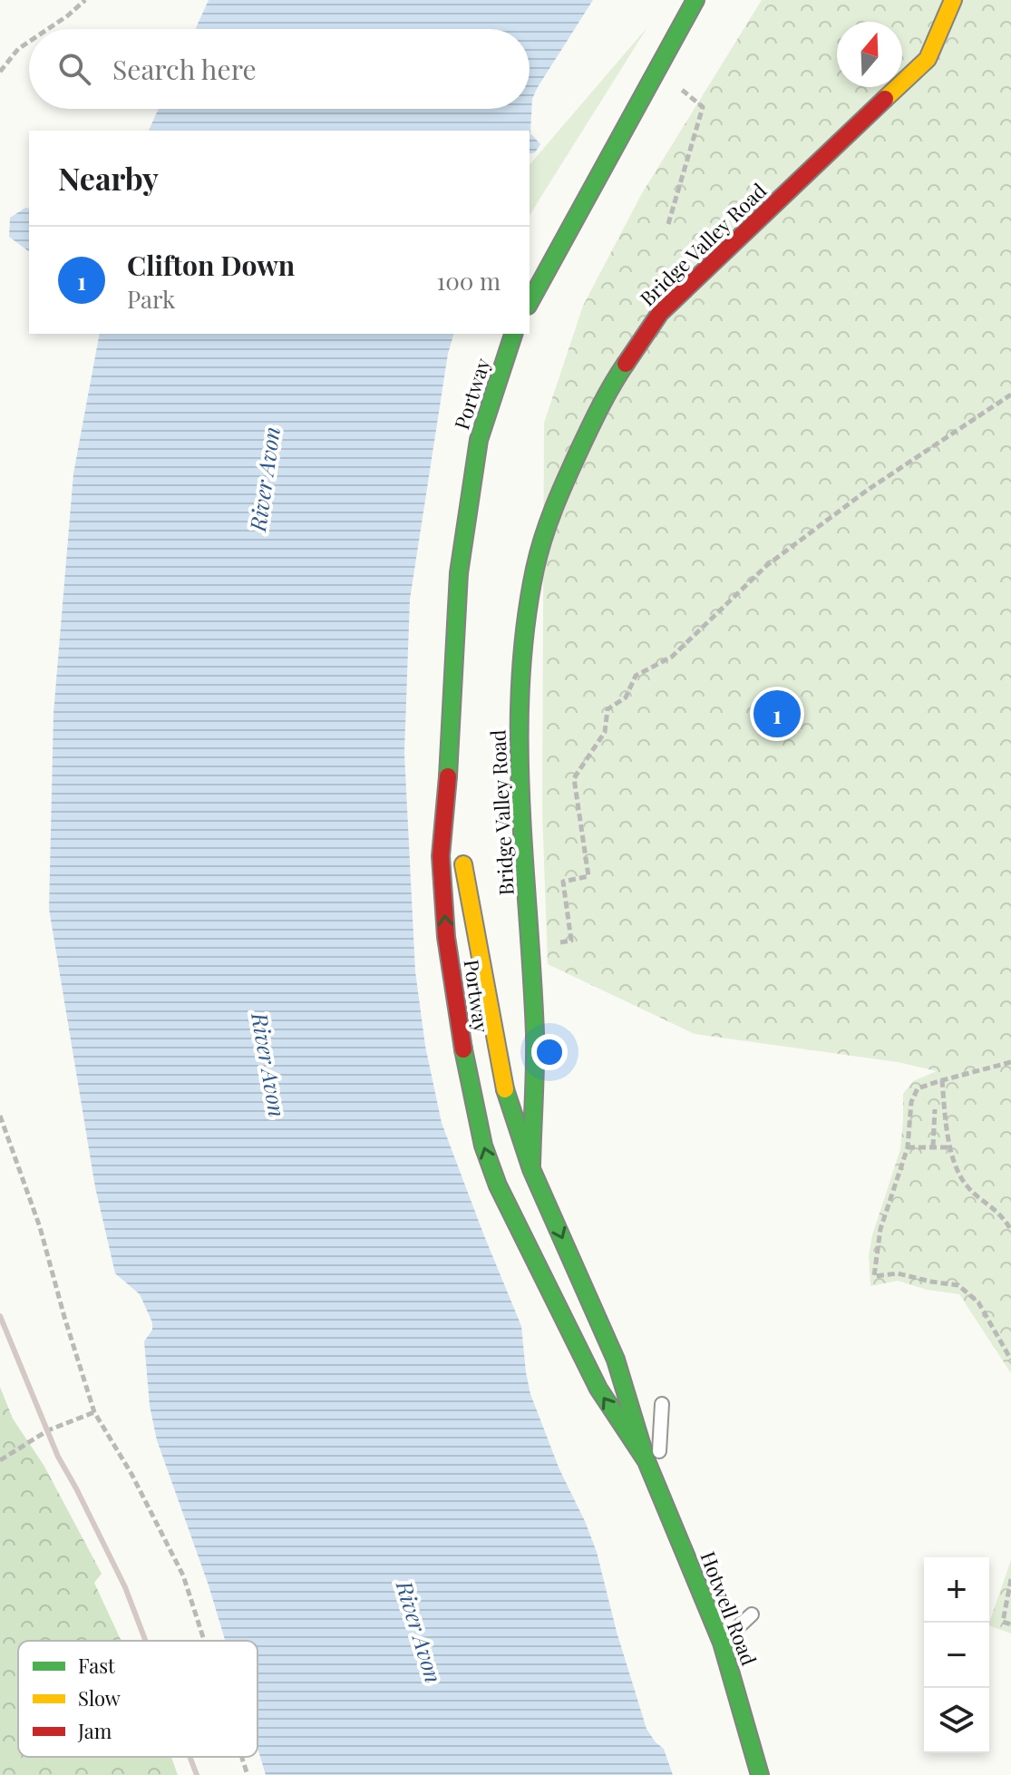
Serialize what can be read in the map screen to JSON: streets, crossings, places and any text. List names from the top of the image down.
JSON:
{
  "streets": {
    "main road": ["Bridge Valley Road", "Portway", "Hotwell Road"]
  },
  "crossings": [
    ["Bridge Valley Road", "Portway"],
    ["Bridge Valley Road", "Hotwell Road"],
    ["Portway", "Hotwell Road"]
  ],
  "water": ["River Avon"],
  "legend": ["Fast", "Slow", "Jam"],
  "north": "top",
  "page": {
    "search": "Search here",
    "heading": "Nearby",
    "list": [
      {
        "mark": "1",
        "name": "Clifton Down",
        "note": "Park",
        "value": "100 m"
      }
    ],
    "pins": "1",
    "map_buttons": ["+", "−"]
  }
}
